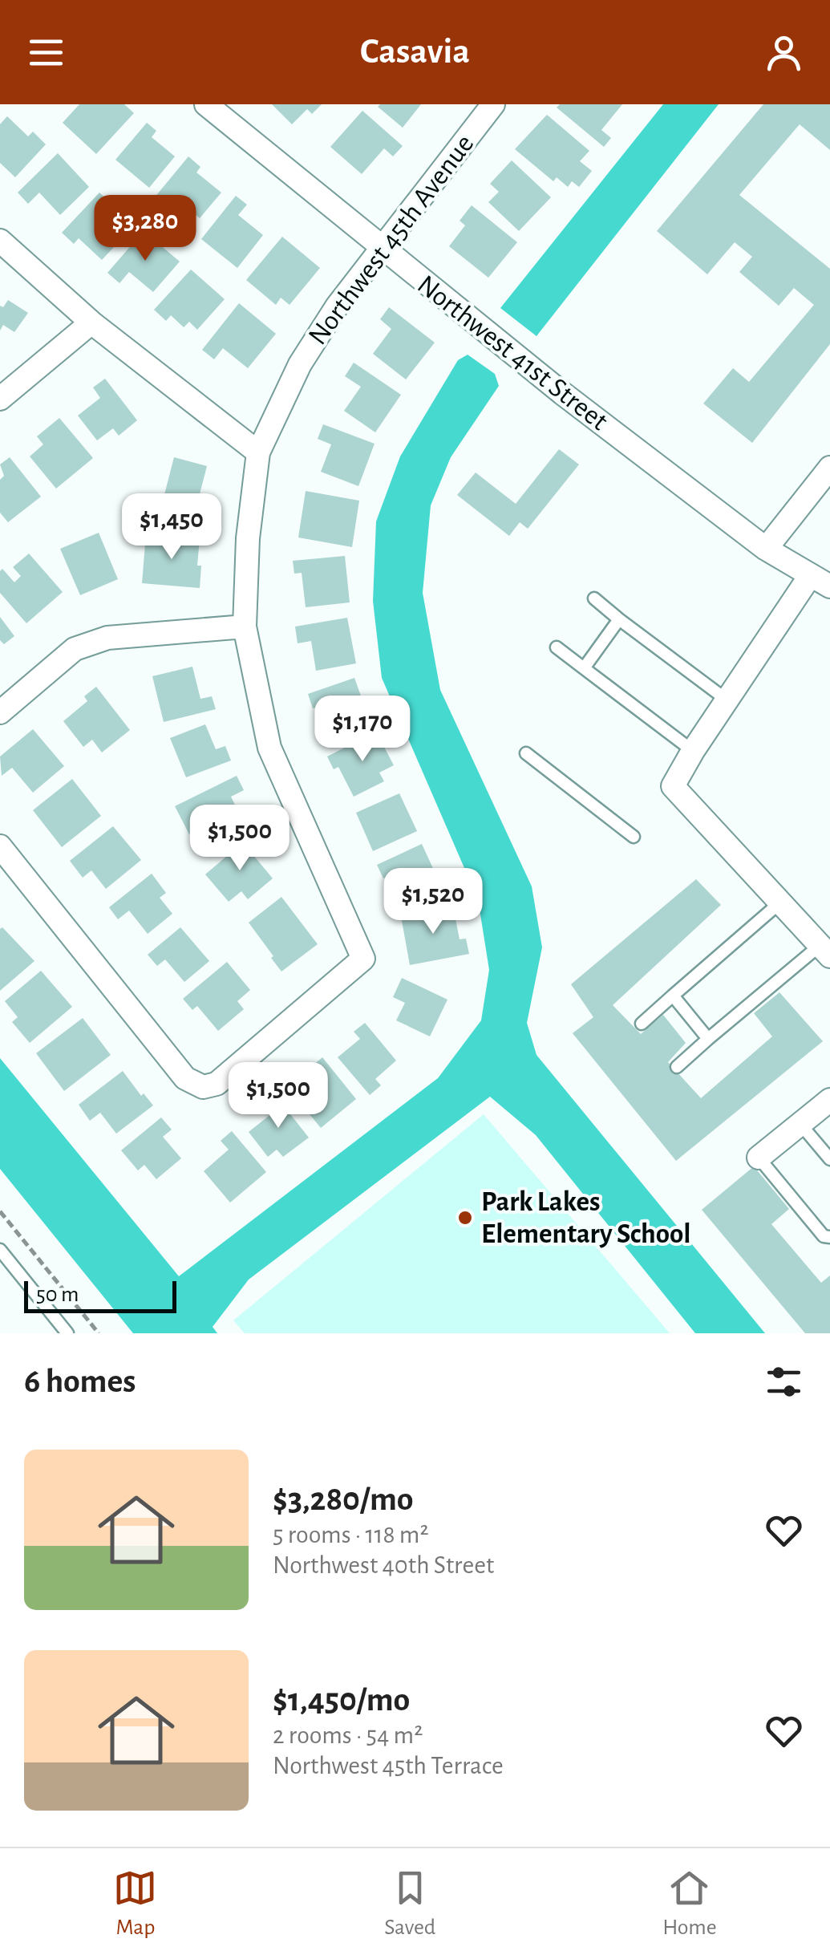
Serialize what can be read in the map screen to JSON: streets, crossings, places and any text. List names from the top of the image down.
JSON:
{
  "streets": {
    "street": ["Northwest 45th Avenue", "Northwest 41st Street"]
  },
  "crossings": [
    ["Northwest 45th Avenue", "Northwest 41st Street"]
  ],
  "places": ["Park Lakes Elementary School"],
  "scale_bar": "50 m",
  "page": {
    "header": "Casavia",
    "price": [
      "$3,280",
      "$1,450",
      "$1,170",
      "$1,500",
      "$1,520",
      "$1,500"
    ],
    "scale": "50 m",
    "heading": "6 homes",
    "list": [
      {
        "name": "$3,280/mo",
        "note": "5 rooms · 118 m² · Northwest 40th Street"
      },
      {
        "name": "$1,450/mo",
        "note": "2 rooms · 54 m² · Northwest 45th Terrace"
      }
    ],
    "tabs": ["Map", "Saved", "Home"]
  }
}
